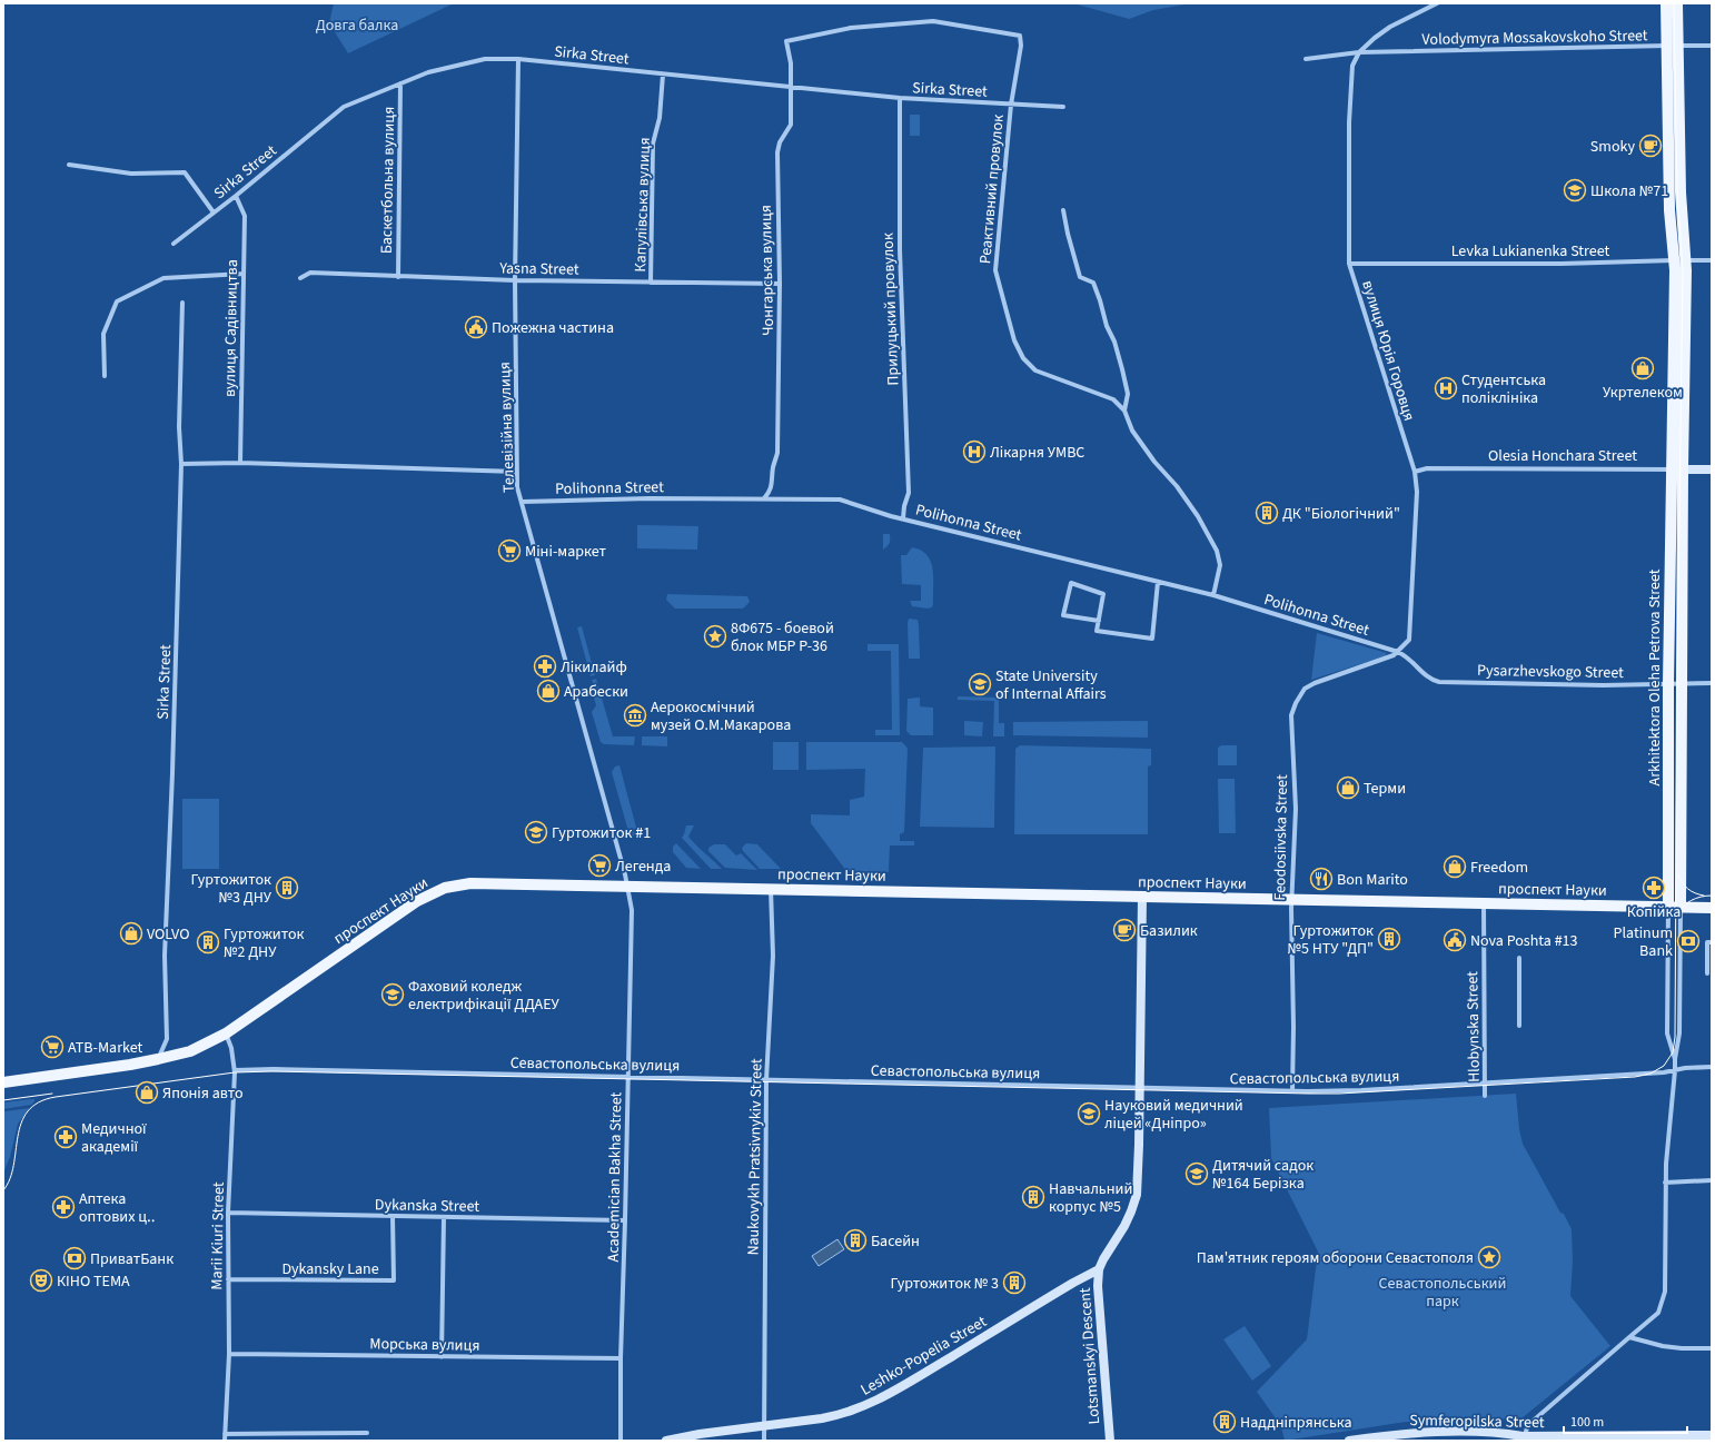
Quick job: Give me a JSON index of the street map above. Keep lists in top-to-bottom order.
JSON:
{
  "streets": {
    "main road": [
      "Olesia Honchara Street",
      "Arkhitektora Oleha Petrova Street",
      "проспект Науки",
      "Leshko-Popelia Street",
      "Lotsmanskyi Descent",
      "Symferopilska Street"
    ],
    "street": [
      "Volodymyra Mossakovskoho Street",
      "Sirka Street",
      "Баскетбольна вулиця",
      "Реактивний провулок",
      "Капулівська вулиця",
      "Levka Lukianenka Street",
      "Yasna Street",
      "Чонгарська вулиця",
      "Прилуцький провулок",
      "вулиця Садівництва",
      "вулиця Юрія Горовця",
      "Телевізійна вулиця",
      "Polihonna Street",
      "Pysarzhevskogo Street",
      "Feodosiivska Street",
      "Hlobynska Street",
      "Севастопольська вулиця",
      "Naukovykh Pratsivnykiv Street",
      "Academician Bakha Street",
      "Dykanska Street",
      "Marii Kiuri Street",
      "Dykansky Lane",
      "Морська вулиця"
    ]
  },
  "crossings": [
    ["Volodymyra Mossakovskoho Street", "вулиця Юрія Горовця"],
    ["Volodymyra Mossakovskoho Street", "Arkhitektora Oleha Petrova Street"],
    ["Sirka Street", "Баскетбольна вулиця"],
    ["Sirka Street", "Реактивний провулок"],
    ["Sirka Street", "Капулівська вулиця"],
    ["Sirka Street", "Чонгарська вулиця"],
    ["Sirka Street", "Прилуцький провулок"],
    ["Sirka Street", "вулиця Садівництва"],
    ["Sirka Street", "Телевізійна вулиця"],
    ["Sirka Street", "проспект Науки"],
    ["Баскетбольна вулиця", "Yasna Street"],
    ["Реактивний провулок", "Чонгарська вулиця"],
    ["Капулівська вулиця", "Yasna Street"],
    ["Levka Lukianenka Street", "вулиця Юрія Горовця"],
    ["Levka Lukianenka Street", "Arkhitektora Oleha Petrova Street"],
    ["Yasna Street", "Чонгарська вулиця"],
    ["Yasna Street", "Телевізійна вулиця"],
    ["Чонгарська вулиця", "Polihonna Street"],
    ["Прилуцький провулок", "Polihonna Street"],
    ["вулиця Юрія Горовця", "Olesia Honchara Street"],
    ["вулиця Юрія Горовця", "Polihonna Street"],
    ["вулиця Юрія Горовця", "Pysarzhevskogo Street"],
    ["вулиця Юрія Горовця", "Feodosiivska Street"],
    ["Телевізійна вулиця", "Polihonna Street"],
    ["Телевізійна вулиця", "проспект Науки"],
    ["Телевізійна вулиця", "Academician Bakha Street"],
    ["Olesia Honchara Street", "Arkhitektora Oleha Petrova Street"],
    ["Polihonna Street", "Pysarzhevskogo Street"],
    ["Polihonna Street", "Feodosiivska Street"],
    ["Pysarzhevskogo Street", "Arkhitektora Oleha Petrova Street"],
    ["Pysarzhevskogo Street", "Feodosiivska Street"],
    ["Arkhitektora Oleha Petrova Street", "проспект Науки"],
    ["Arkhitektora Oleha Petrova Street", "Севастопольська вулиця"],
    ["Arkhitektora Oleha Petrova Street", "Symferopilska Street"],
    ["Feodosiivska Street", "проспект Науки"],
    ["Feodosiivska Street", "Севастопольська вулиця"],
    ["проспект Науки", "Hlobynska Street"],
    ["проспект Науки", "Naukovykh Pratsivnykiv Street"],
    ["проспект Науки", "Academician Bakha Street"],
    ["проспект Науки", "Marii Kiuri Street"],
    ["Hlobynska Street", "Севастопольська вулиця"],
    ["Севастопольська вулиця", "Naukovykh Pratsivnykiv Street"],
    ["Севастопольська вулиця", "Academician Bakha Street"],
    ["Севастопольська вулиця", "Marii Kiuri Street"],
    ["Naukovykh Pratsivnykiv Street", "Leshko-Popelia Street"],
    ["Academician Bakha Street", "Dykanska Street"],
    ["Academician Bakha Street", "Морська вулиця"],
    ["Dykanska Street", "Marii Kiuri Street"],
    ["Dykanska Street", "Dykansky Lane"],
    ["Marii Kiuri Street", "Dykansky Lane"],
    ["Marii Kiuri Street", "Морська вулиця"],
    ["Leshko-Popelia Street", "Lotsmanskyi Descent"]
  ],
  "parks": ["Довга балка", "Севастопольський парк"],
  "places": {
    "cafe": ["Smoky", "Базилик"],
    "school or university": [
      "Школа №71",
      "State University of Internal Affairs",
      "Гуртожиток #1",
      "Фаховий коледж електрифікації ДДАЕУ",
      "Науковий медичний ліцей «Дніпро»",
      "Дитячий садок №164 Берізка"
    ],
    "public building": ["Пожежна частина", "Nova Poshta #13"],
    "shop": [
      "Укртелеком",
      "Арабески",
      "Терми",
      "Freedom",
      "VOLVO",
      "Японія авто"
    ],
    "hospital": ["Студентська поліклініка", "Лікарня УМВС"],
    "building": [
      "ДК \"Біологічний\"",
      "Гуртожиток №3 ДНУ",
      "Гуртожиток №5 НТУ \"ДП\"",
      "Гуртожиток №2 ДНУ",
      "Навчальний корпус №5",
      "Басейн",
      "Гуртожиток № 3",
      "Наддніпрянська"
    ],
    "supermarket": ["Міні-маркет", "Легенда", "ATB-Market"],
    "place": ["8Ф675 - боевой блок МБР Р-36", "Пам'ятник героям оборони Севастополя"],
    "pharmacy": [
      "Лікилайф",
      "Копійка",
      "Медичної академії",
      "Аптека оптових ц‥"
    ],
    "museum": ["Аерокосмічний музей О.М.Макарова"],
    "restaurant": ["Bon Marito"],
    "bank": ["Platinum Bank", "ПриватБанк"],
    "theatre": ["КІНО ТЕМА"]
  },
  "scale_bar": "100 m"
}
